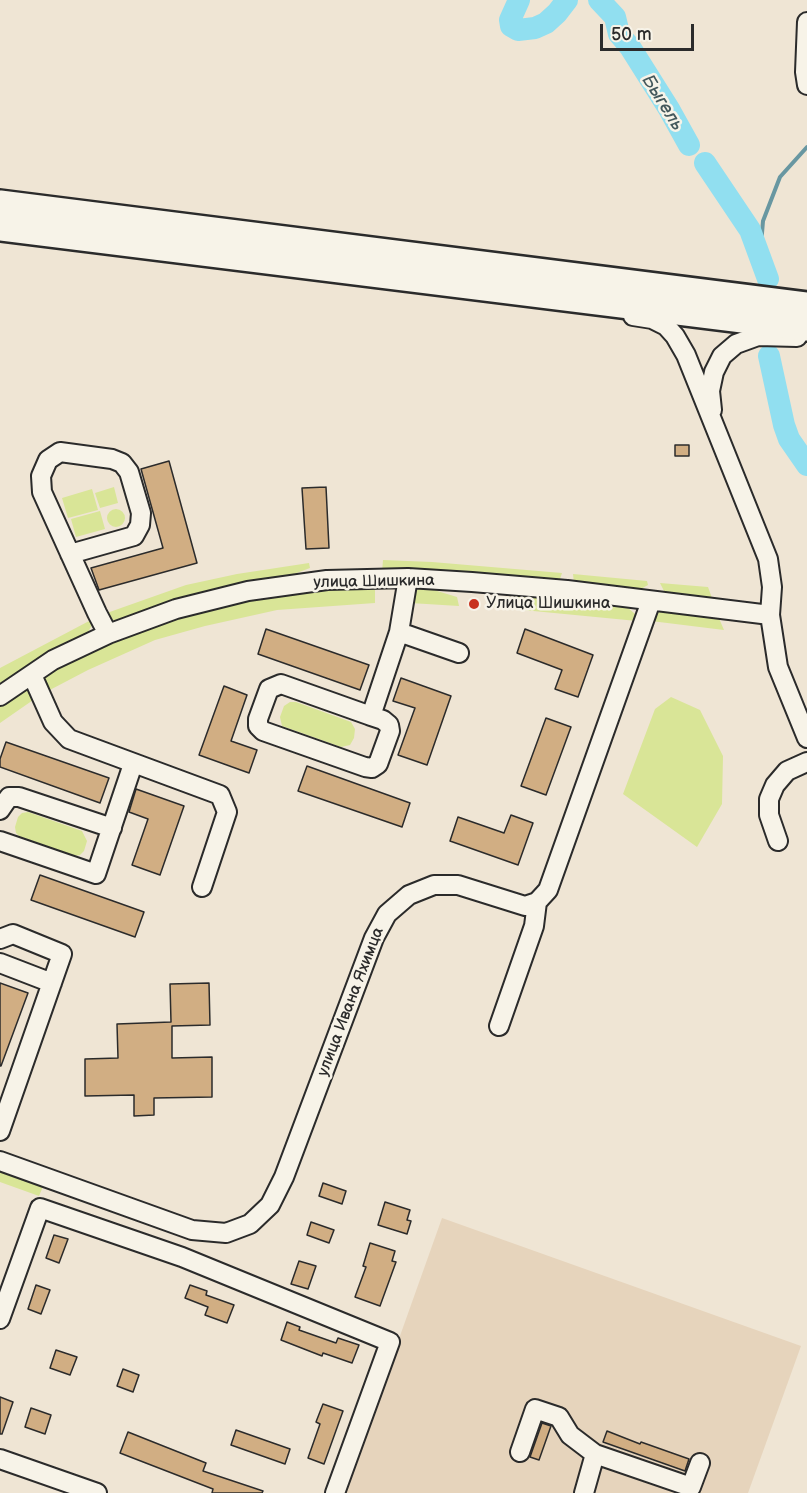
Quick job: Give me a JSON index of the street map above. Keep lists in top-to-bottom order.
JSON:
{
  "streets": {
    "street": ["улица Шишкина", "улица Ивана Яхимца"]
  },
  "water": ["Быгель"],
  "places": ["Улица Шишкина"],
  "scale_bar": "50 m"
}
